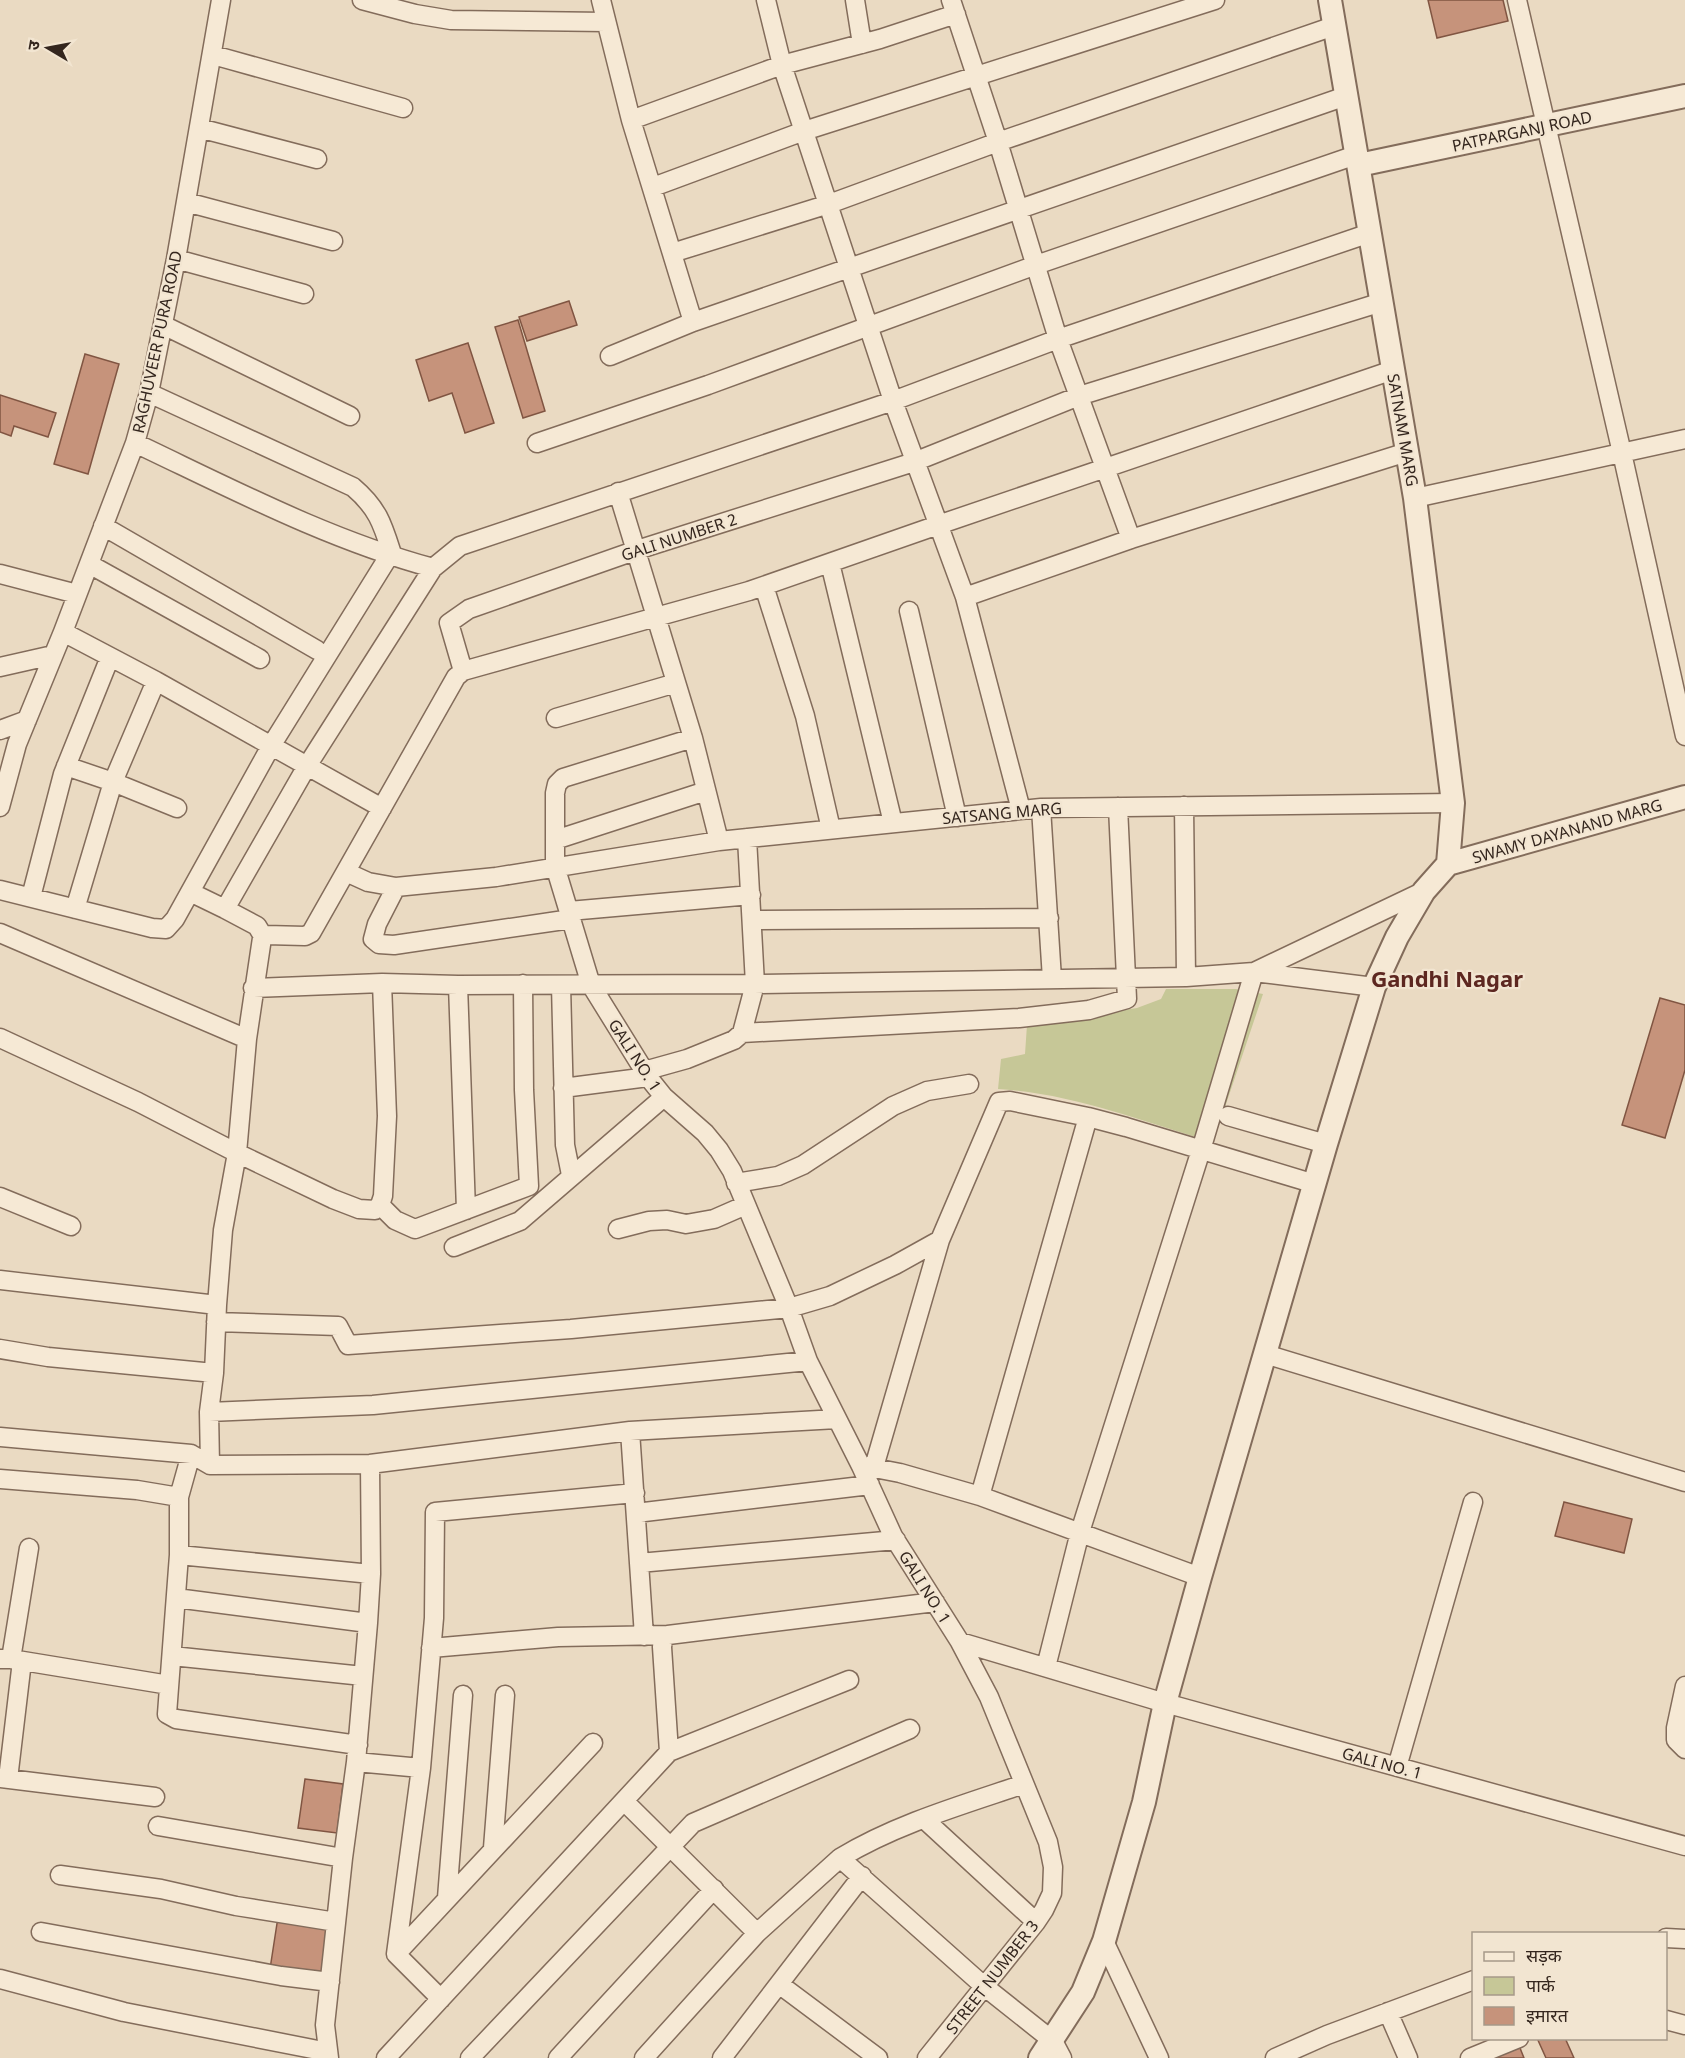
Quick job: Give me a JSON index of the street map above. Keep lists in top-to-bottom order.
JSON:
{
  "streets": {
    "street": [
      "PATPARGANJ ROAD",
      "RAGHUVEER PURA ROAD",
      "SATNAM MARG",
      "GALI NUMBER 2",
      "SATSANG MARG",
      "SWAMY DAYANAND MARG",
      "GALI NO. 1",
      "STREET NUMBER 3"
    ]
  },
  "crossings": [
    ["PATPARGANJ ROAD", "SATNAM MARG"],
    ["SATNAM MARG", "GALI NUMBER 2"],
    ["SATNAM MARG", "SATSANG MARG"],
    ["SATNAM MARG", "SWAMY DAYANAND MARG"],
    ["SATSANG MARG", "GALI NO. 1"]
  ],
  "districts": ["Gandhi Nagar"],
  "legend": ["सड़क", "पार्क", "इमारत"],
  "north": "left"
}
